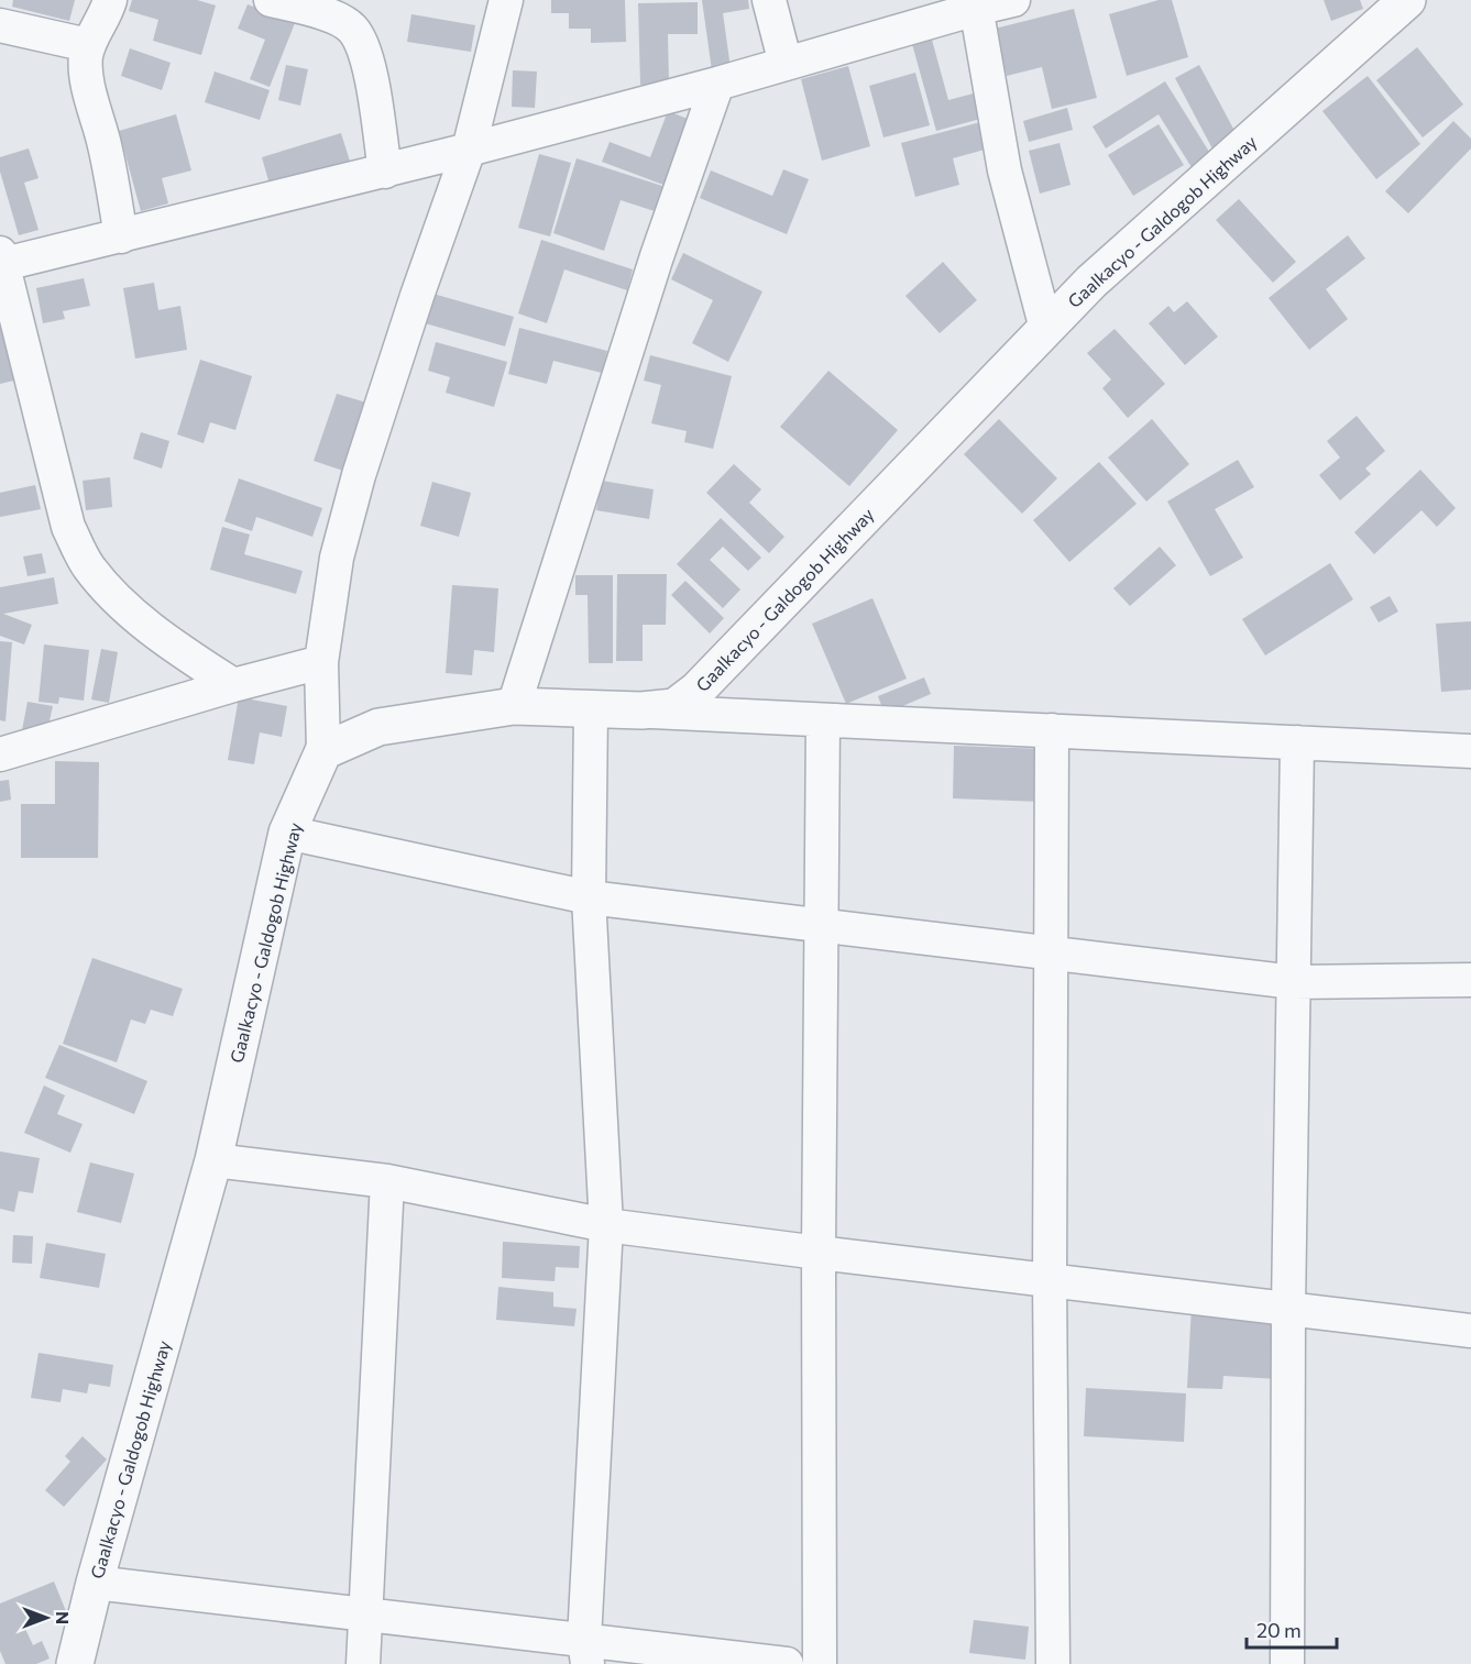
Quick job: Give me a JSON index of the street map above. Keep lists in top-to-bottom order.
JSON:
{
  "streets": {
    "street": ["Gaalkacyo - Galdogob Highway"]
  },
  "scale_bar": "20 m",
  "north": "right"
}
